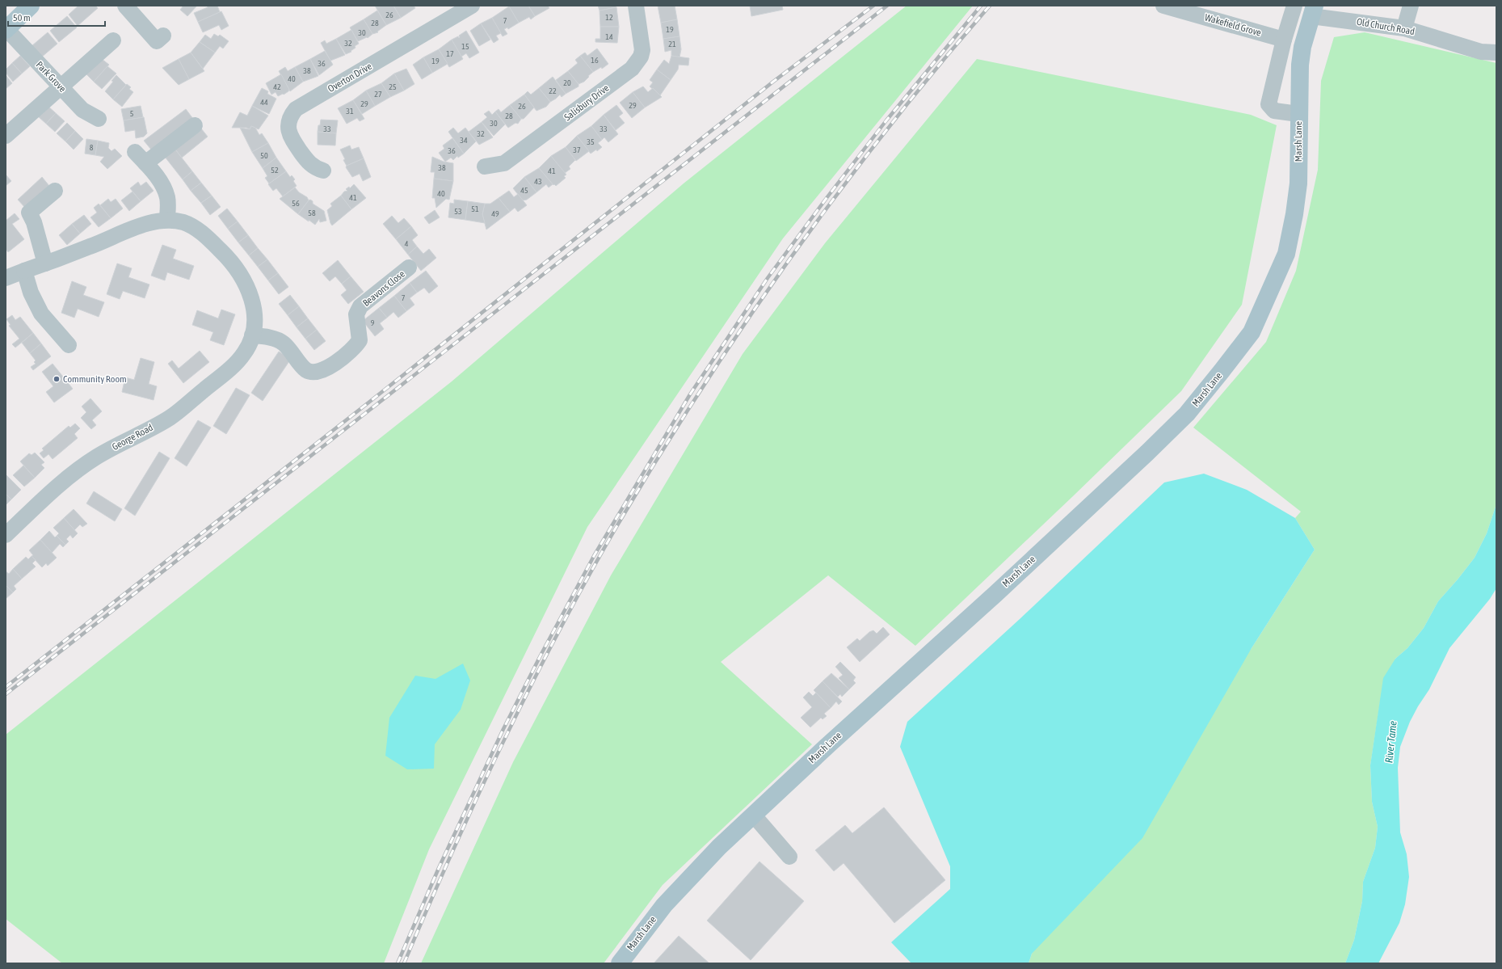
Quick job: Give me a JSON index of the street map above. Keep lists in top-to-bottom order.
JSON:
{
  "streets": {
    "main road": ["Marsh Lane"],
    "street": [
      "Wakefield Grove",
      "Old Church Road",
      "Park Grove",
      "Overton Drive",
      "Salisbury Drive",
      "Beavons Close",
      "George Road"
    ]
  },
  "crossings": [
    ["Wakefield Grove", "Marsh Lane"],
    ["Old Church Road", "Marsh Lane"],
    ["Beavons Close", "George Road"]
  ],
  "water": ["River Tame"],
  "places": ["Community Room"],
  "house_numbers": [
    "26",
    "12",
    "7",
    "28",
    "19",
    "30",
    "14",
    "32",
    "21",
    "15",
    "17",
    "16",
    "19",
    "36",
    "38",
    "40",
    "20",
    "42",
    "25",
    "22",
    "27",
    "44",
    "29",
    "29",
    "26",
    "31",
    "5",
    "28",
    "30",
    "33",
    "33",
    "32",
    "34",
    "35",
    "8",
    "37",
    "36",
    "50",
    "38",
    "52",
    "41",
    "43",
    "45",
    "40",
    "41",
    "56",
    "51",
    "53",
    "58",
    "49",
    "4",
    "7",
    "9"
  ],
  "scale_bar": "50 m"
}
